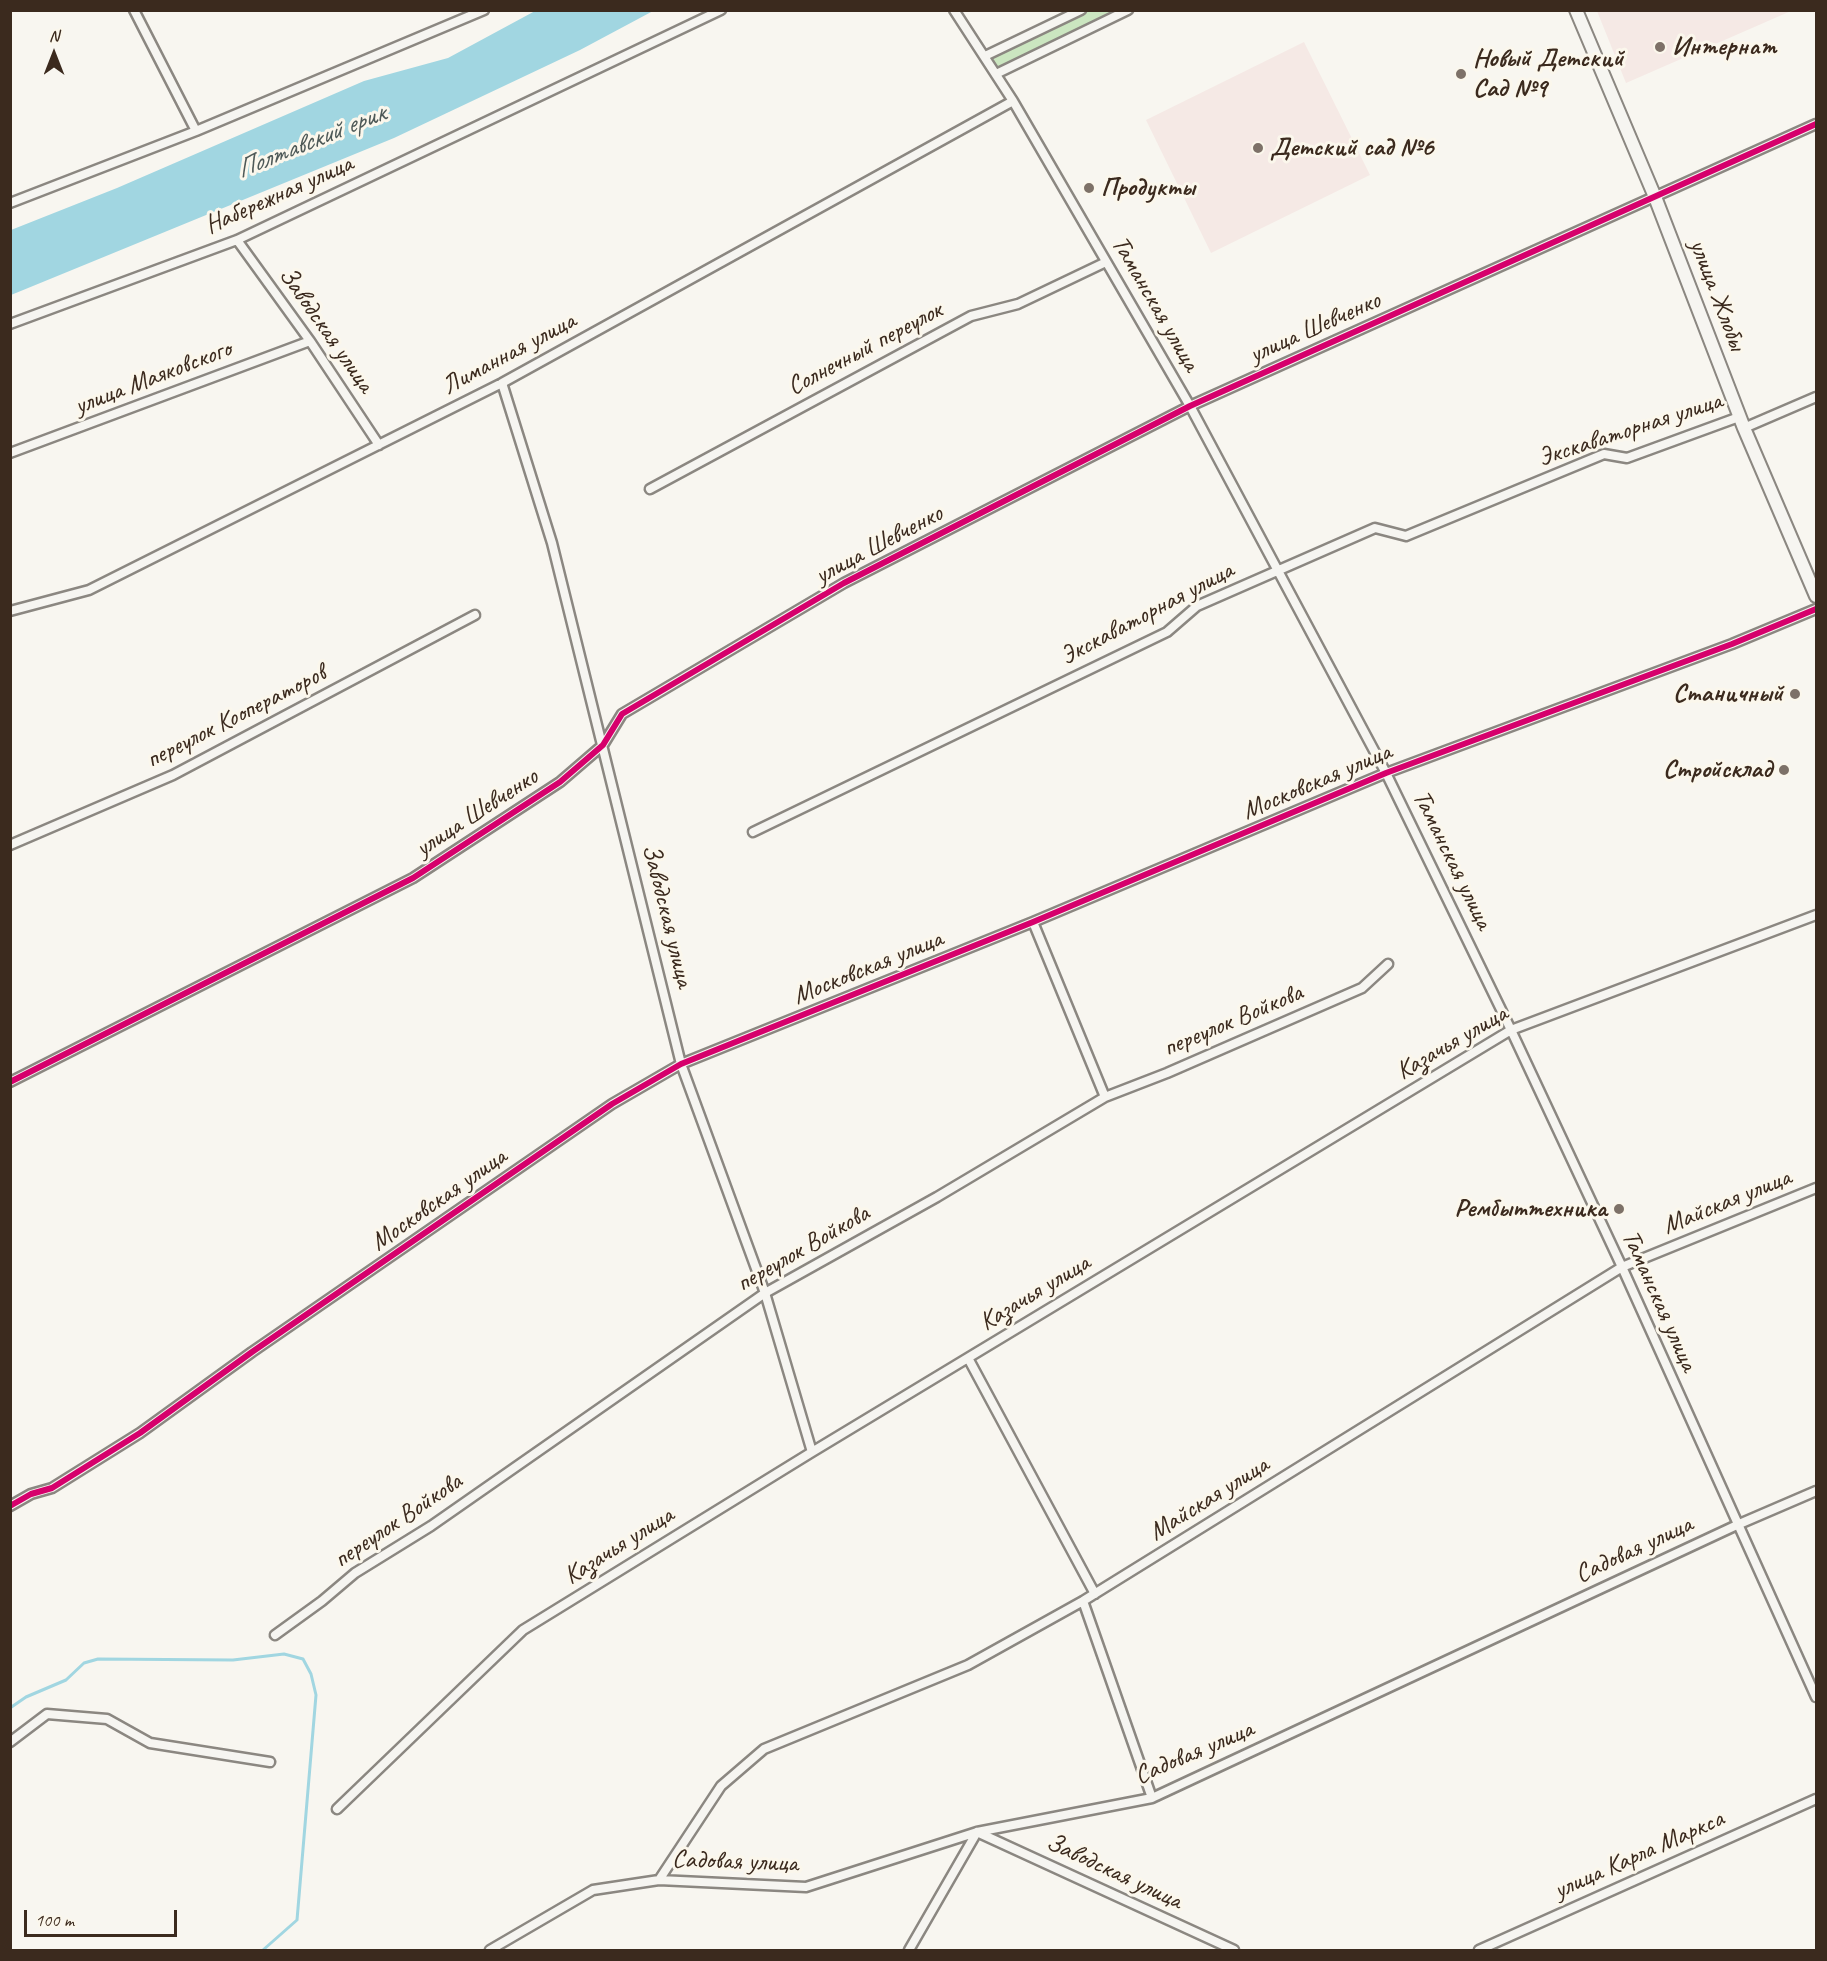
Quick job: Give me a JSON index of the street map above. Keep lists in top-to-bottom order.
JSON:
{
  "streets": {
    "street": [
      "Набережная улица",
      "улица Жлобы",
      "Таманская улица",
      "улица Шевченко",
      "Заводская улица",
      "Солнечный переулок",
      "Лиманная улица",
      "улица Маяковского",
      "Экскаваторная улица",
      "переулок Кооператоров",
      "Московская улица",
      "переулок Войкова",
      "Казачья улица",
      "Майская улица",
      "Садовая улица",
      "улица Карла Маркса"
    ]
  },
  "crossings": [
    ["Набережная улица", "Заводская улица"],
    ["улица Жлобы", "улица Шевченко"],
    ["улица Жлобы", "Экскаваторная улица"],
    ["Таманская улица", "улица Шевченко"],
    ["Таманская улица", "Солнечный переулок"],
    ["Таманская улица", "Лиманная улица"],
    ["Таманская улица", "Экскаваторная улица"],
    ["Таманская улица", "Московская улица"],
    ["Таманская улица", "Казачья улица"],
    ["Таманская улица", "Майская улица"],
    ["Таманская улица", "Садовая улица"],
    ["улица Шевченко", "Заводская улица"],
    ["Заводская улица", "Лиманная улица"],
    ["Заводская улица", "улица Маяковского"],
    ["Заводская улица", "Московская улица"],
    ["Заводская улица", "переулок Войкова"],
    ["Заводская улица", "Казачья улица"],
    ["Заводская улица", "Садовая улица"],
    ["Майская улица", "Садовая улица"]
  ],
  "water": ["Полтавский ерик"],
  "places": [
    "Интернат",
    "Новый Детский Сад №9",
    "Детский сад №6",
    "Продукты",
    "Станичный",
    "Стройсклад",
    "Рембыттехника"
  ],
  "scale_bar": "100 m",
  "north": "top"
}
